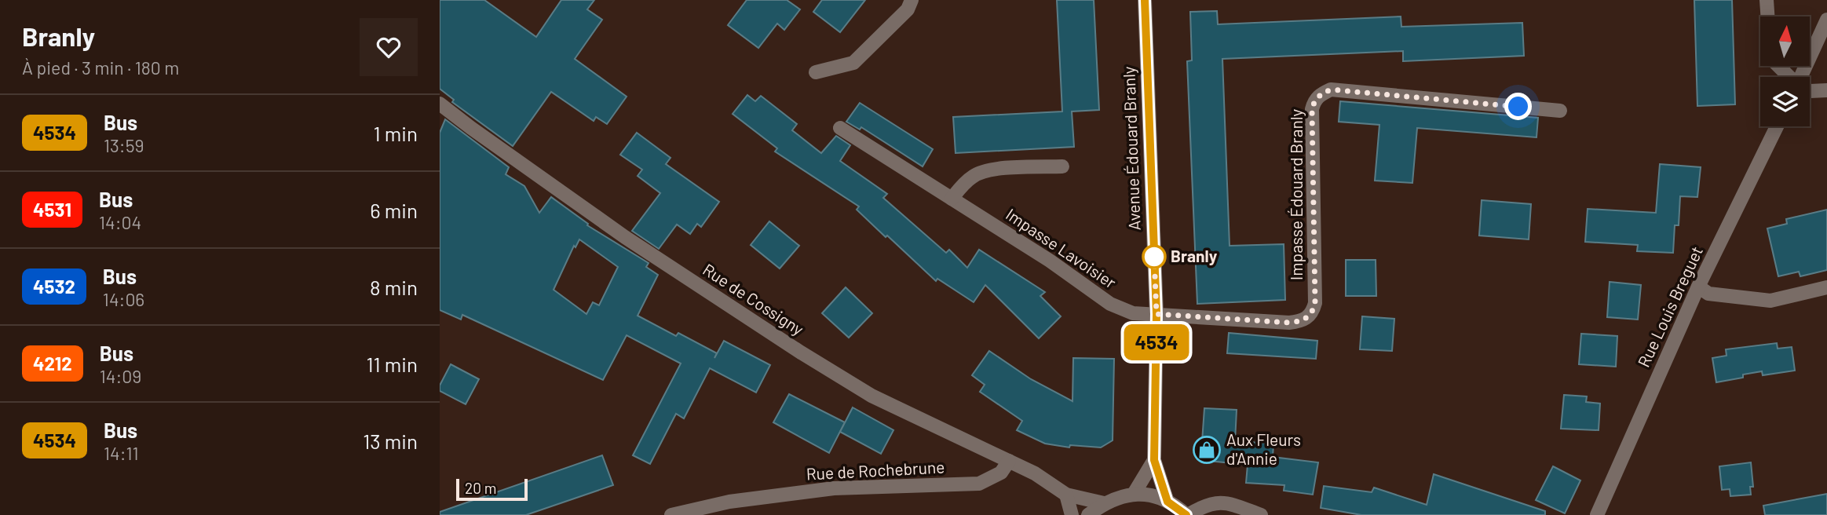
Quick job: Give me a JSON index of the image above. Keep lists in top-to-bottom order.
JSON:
{
  "streets": {
    "street": [
      "Avenue Édouard Branly",
      "Impasse Édouard Branly",
      "Impasse Lavoisier",
      "Rue de Cossigny",
      "Rue Louis Breguet",
      "Rue de Rochebrune"
    ]
  },
  "crossings": [
    ["Avenue Édouard Branly", "Impasse Édouard Branly"],
    ["Avenue Édouard Branly", "Impasse Lavoisier"],
    ["Impasse Édouard Branly", "Impasse Lavoisier"],
    ["Rue de Cossigny", "Rue de Rochebrune"]
  ],
  "places": {
    "other": ["Branly"],
    "shop": ["Aux Fleurs d'Annie"]
  },
  "lines": ["bus line 4534"],
  "scale_bar": "20 m",
  "north": "top",
  "page": {
    "heading": ["Branly", "À pied · 3 min · 180 m"],
    "on_map": "4534",
    "list": [
      {
        "mark": "4534",
        "name": "Bus",
        "note": "13:59",
        "value": "1 min"
      },
      {
        "mark": "4531",
        "name": "Bus",
        "note": "14:04",
        "value": "6 min"
      },
      {
        "mark": "4532",
        "name": "Bus",
        "note": "14:06",
        "value": "8 min"
      },
      {
        "mark": "4212",
        "name": "Bus",
        "note": "14:09",
        "value": "11 min"
      },
      {
        "mark": "4534",
        "name": "Bus",
        "note": "14:11",
        "value": "13 min"
      }
    ],
    "scale": "20 m"
  }
}
